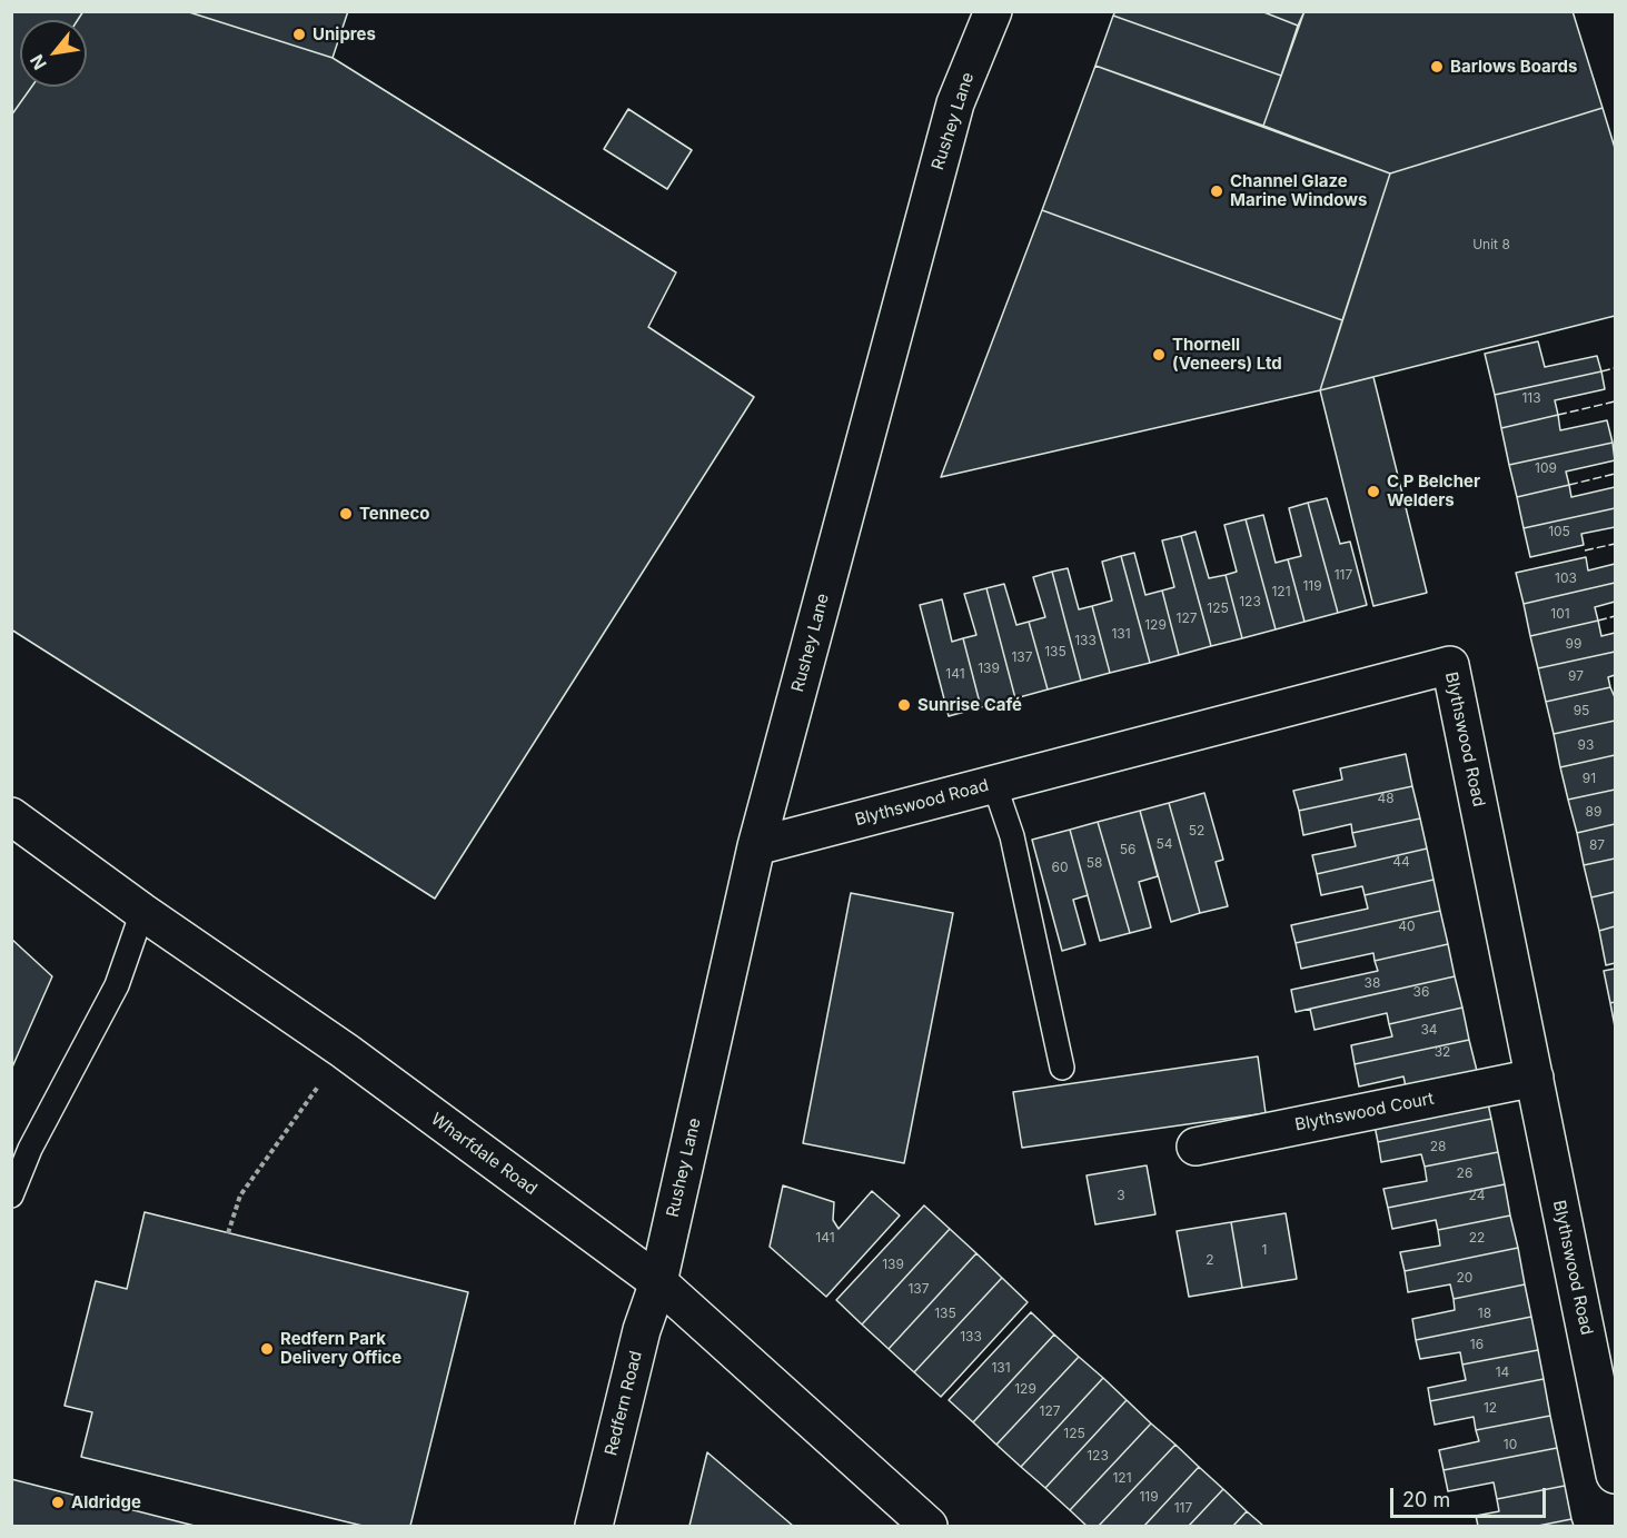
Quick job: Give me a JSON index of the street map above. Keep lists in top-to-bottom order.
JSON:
{
  "streets": {
    "street": [
      "Rushey Lane",
      "Blythswood Road",
      "Blythswood Court",
      "Wharfdale Road",
      "Redfern Road"
    ]
  },
  "crossings": [
    ["Rushey Lane", "Blythswood Road"],
    ["Rushey Lane", "Wharfdale Road"],
    ["Rushey Lane", "Redfern Road"],
    ["Blythswood Road", "Blythswood Court"],
    ["Wharfdale Road", "Redfern Road"]
  ],
  "places": [
    "Unipres",
    "Barlows Boards",
    "Channel Glaze Marine Windows",
    "Thornell (Veneers) Ltd",
    "C P Belcher Welders",
    "Tenneco",
    "Sunrise Café",
    "Redfern Park Delivery Office",
    "Aldridge"
  ],
  "house_numbers": [
    "Unit 8",
    "113",
    "109",
    "105",
    "117",
    "103",
    "119",
    "121",
    "123",
    "125",
    "101",
    "127",
    "129",
    "131",
    "133",
    "99",
    "135",
    "137",
    "139",
    "141",
    "97",
    "95",
    "93",
    "91",
    "48",
    "89",
    "52",
    "54",
    "87",
    "56",
    "44",
    "58",
    "60",
    "40",
    "38",
    "36",
    "34",
    "32",
    "28",
    "26",
    "3",
    "24",
    "141",
    "22",
    "1",
    "2",
    "139",
    "20",
    "137",
    "135",
    "18",
    "133",
    "16",
    "131",
    "14",
    "129",
    "12",
    "127",
    "125",
    "10",
    "123",
    "121",
    "119",
    "117"
  ],
  "scale_bar": "20 m",
  "north": "bottom left"
}
